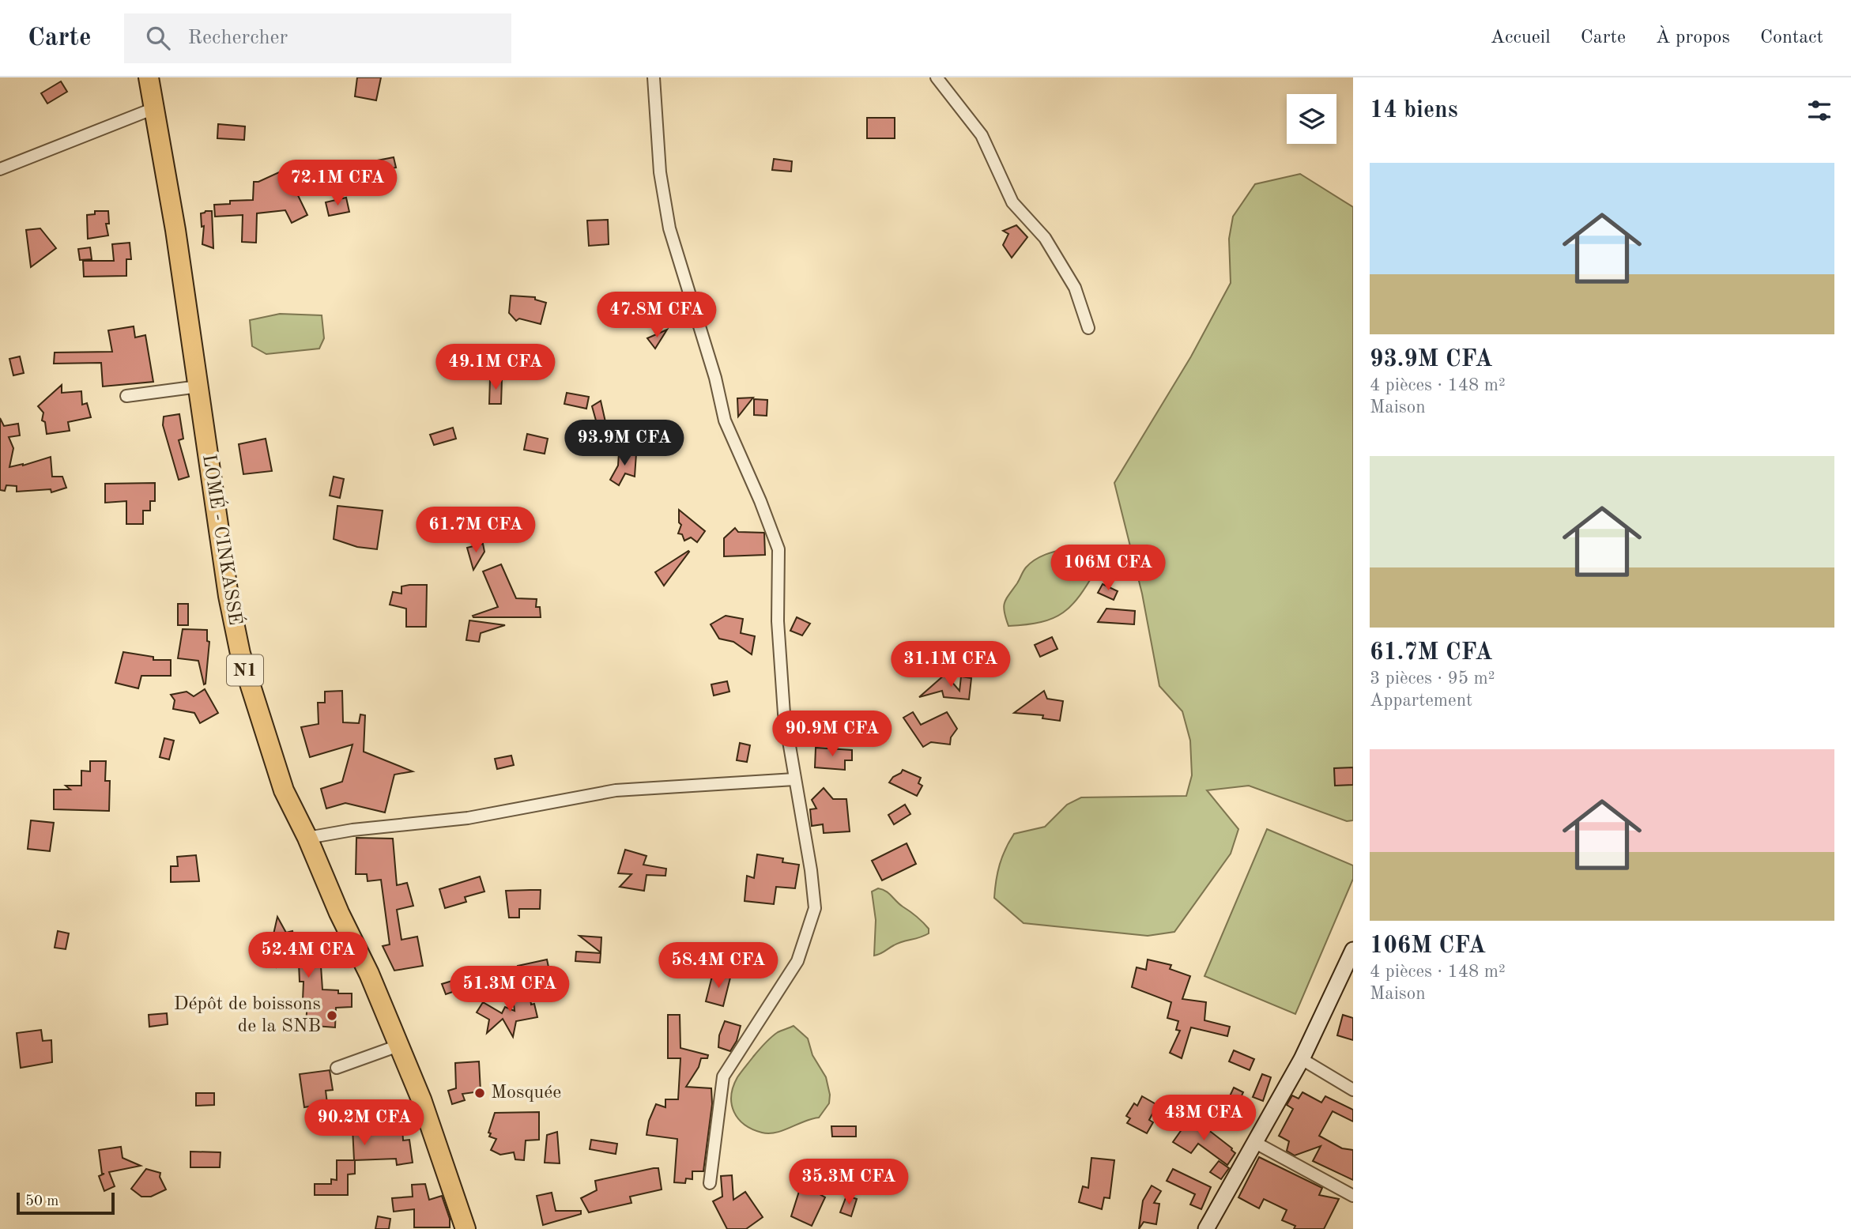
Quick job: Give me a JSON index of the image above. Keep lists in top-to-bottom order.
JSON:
{
  "streets": {
    "highway": ["LOMÉ - CINKASSÉ", "N1"]
  },
  "places": ["Dépôt de boissons de la SNB", "Mosquée"],
  "scale_bar": "50 m",
  "page": {
    "header": "Carte",
    "search": "Rechercher",
    "nav": [
      "Accueil",
      "Carte",
      "À propos",
      "Contact"
    ],
    "heading": "14 biens",
    "list": [
      {
        "name": "93.9M CFA",
        "note": "4 pièces · 148 m² · Maison"
      },
      {
        "name": "61.7M CFA",
        "note": "3 pièces · 95 m² · Appartement"
      },
      {
        "name": "106M CFA",
        "note": "4 pièces · 148 m² · Maison"
      }
    ],
    "price": [
      "72.1M CFA",
      "47.8M CFA",
      "49.1M CFA",
      "93.9M CFA",
      "61.7M CFA",
      "106M CFA",
      "31.1M CFA",
      "90.9M CFA",
      "52.4M CFA",
      "58.4M CFA",
      "51.3M CFA",
      "43M CFA",
      "90.2M CFA",
      "35.3M CFA"
    ],
    "scale": "50 m"
  }
}
